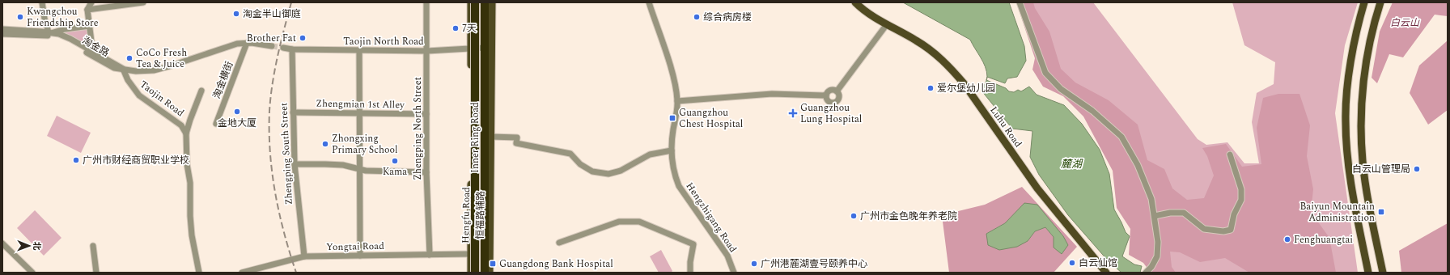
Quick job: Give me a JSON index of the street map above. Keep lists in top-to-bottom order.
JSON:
{
  "streets": {
    "highway": ["Inner Ring Road"],
    "main road": ["Luhu Road", "Hengfu Road", "恒福路辅路"],
    "street": [
      "Taojin North Road",
      "淘金路",
      "淘金横街",
      "Taojin Road",
      "Zhengmian 1st Alley",
      "Zhengping North Street",
      "Zhengping South Street",
      "Hengzhigang Road",
      "Yongtai Road"
    ]
  },
  "crossings": [
    ["Taojin North Road", "Zhengping North Street"],
    ["Taojin North Road", "Zhengping South Street"],
    ["Taojin North Road", "Hengfu Road"],
    ["Taojin North Road", "恒福路辅路"],
    ["Zhengmian 1st Alley", "Zhengping North Street"],
    ["Zhengmian 1st Alley", "Zhengping South Street"],
    ["Zhengping North Street", "Yongtai Road"],
    ["Inner Ring Road", "Hengfu Road"],
    ["Zhengping South Street", "Yongtai Road"],
    ["Hengfu Road", "恒福路辅路"],
    ["恒福路辅路", "Yongtai Road"]
  ],
  "water": ["麓湖"],
  "parks": ["白云山"],
  "places": {
    "other": [
      "淘金半山御庭",
      "Kwangchou Friendship Store",
      "综合病房楼",
      "7天",
      "Brother Fat",
      "CoCo Fresh Tea & Juice",
      "爱尔堡幼儿园",
      "金地大厦",
      "Zhongxing Primary School",
      "广州市财经商贸职业学校",
      "Kama",
      "白云山管理局",
      "广州市金色晚年养老院",
      "Fenghuangtai",
      "白云仙馆",
      "广州港麓湖壹号颐养中心"
    ],
    "health": ["Guangzhou Lung Hospital"],
    "transit": ["Guangzhou Chest Hospital", "Baiyun Mountain Administration", "Guangdong Bank Hospital"]
  },
  "north": "right"
}
